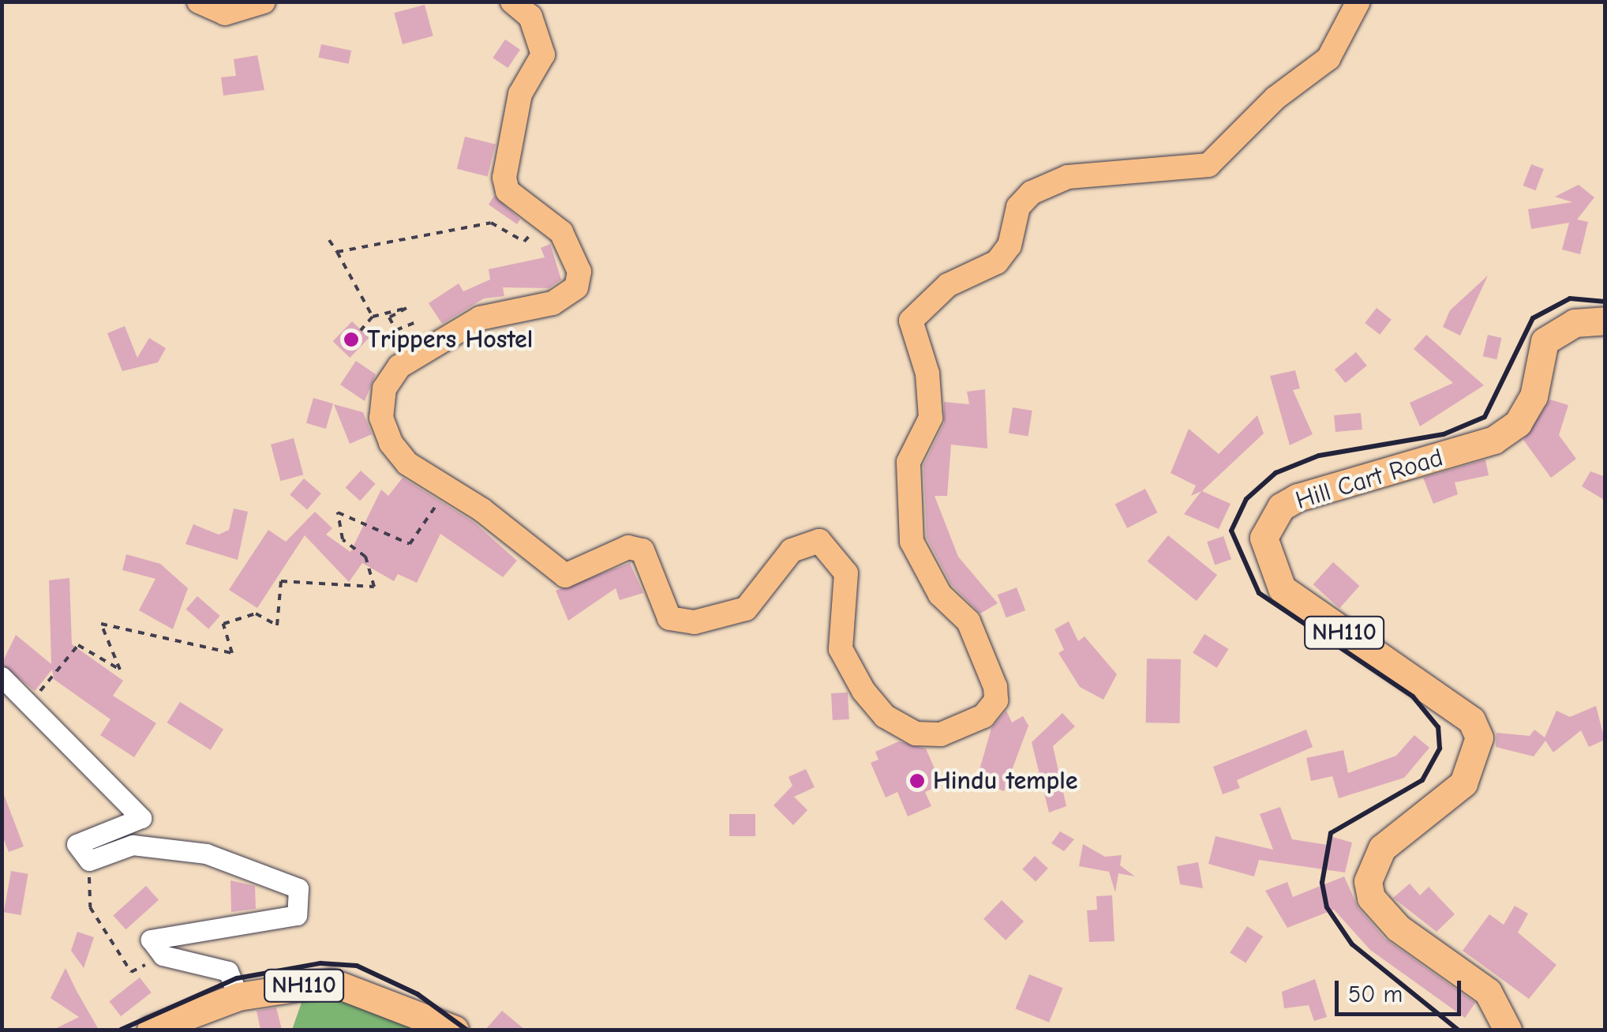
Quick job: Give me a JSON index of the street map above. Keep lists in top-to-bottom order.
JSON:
{
  "streets": {
    "highway": ["Hill Cart Road", "NH110"]
  },
  "places": ["Trippers Hostel", "Hindu temple"],
  "scale_bar": "50 m"
}
